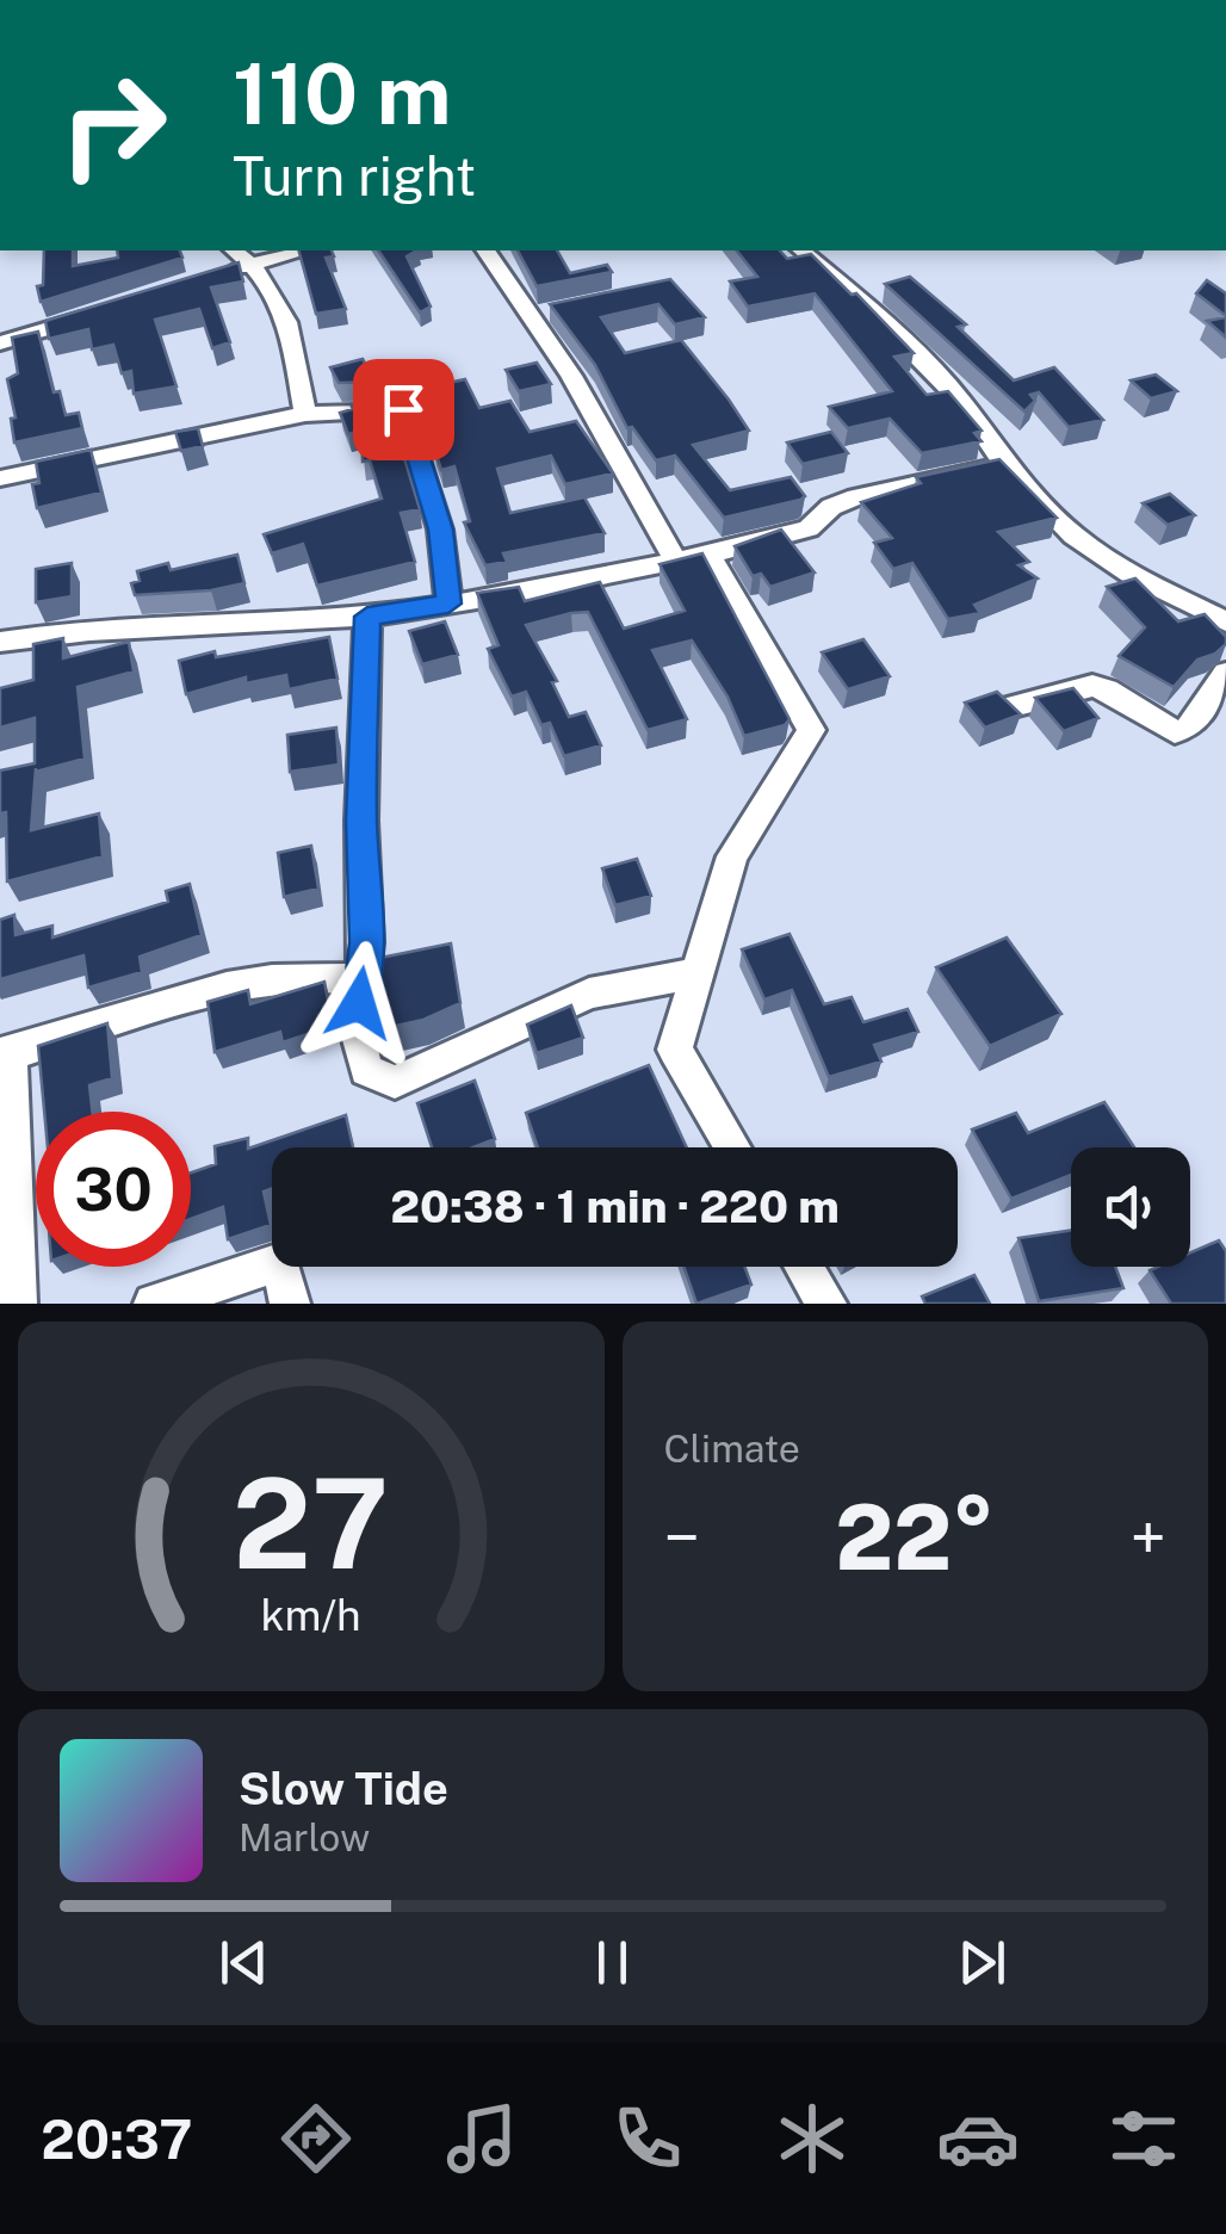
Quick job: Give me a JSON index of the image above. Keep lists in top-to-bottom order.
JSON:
{
  "page": {
    "turn": ["110 m", "Turn right"],
    "limit": "30",
    "trip": "20:38 · 1 min · 220 m",
    "tile": "Climate",
    "heat": ["−", "22°", "+"],
    "song": ["Slow Tide", "Marlow"],
    "tabs": "20:37",
    "gauge": ["27", "km/h"]
  }
}
